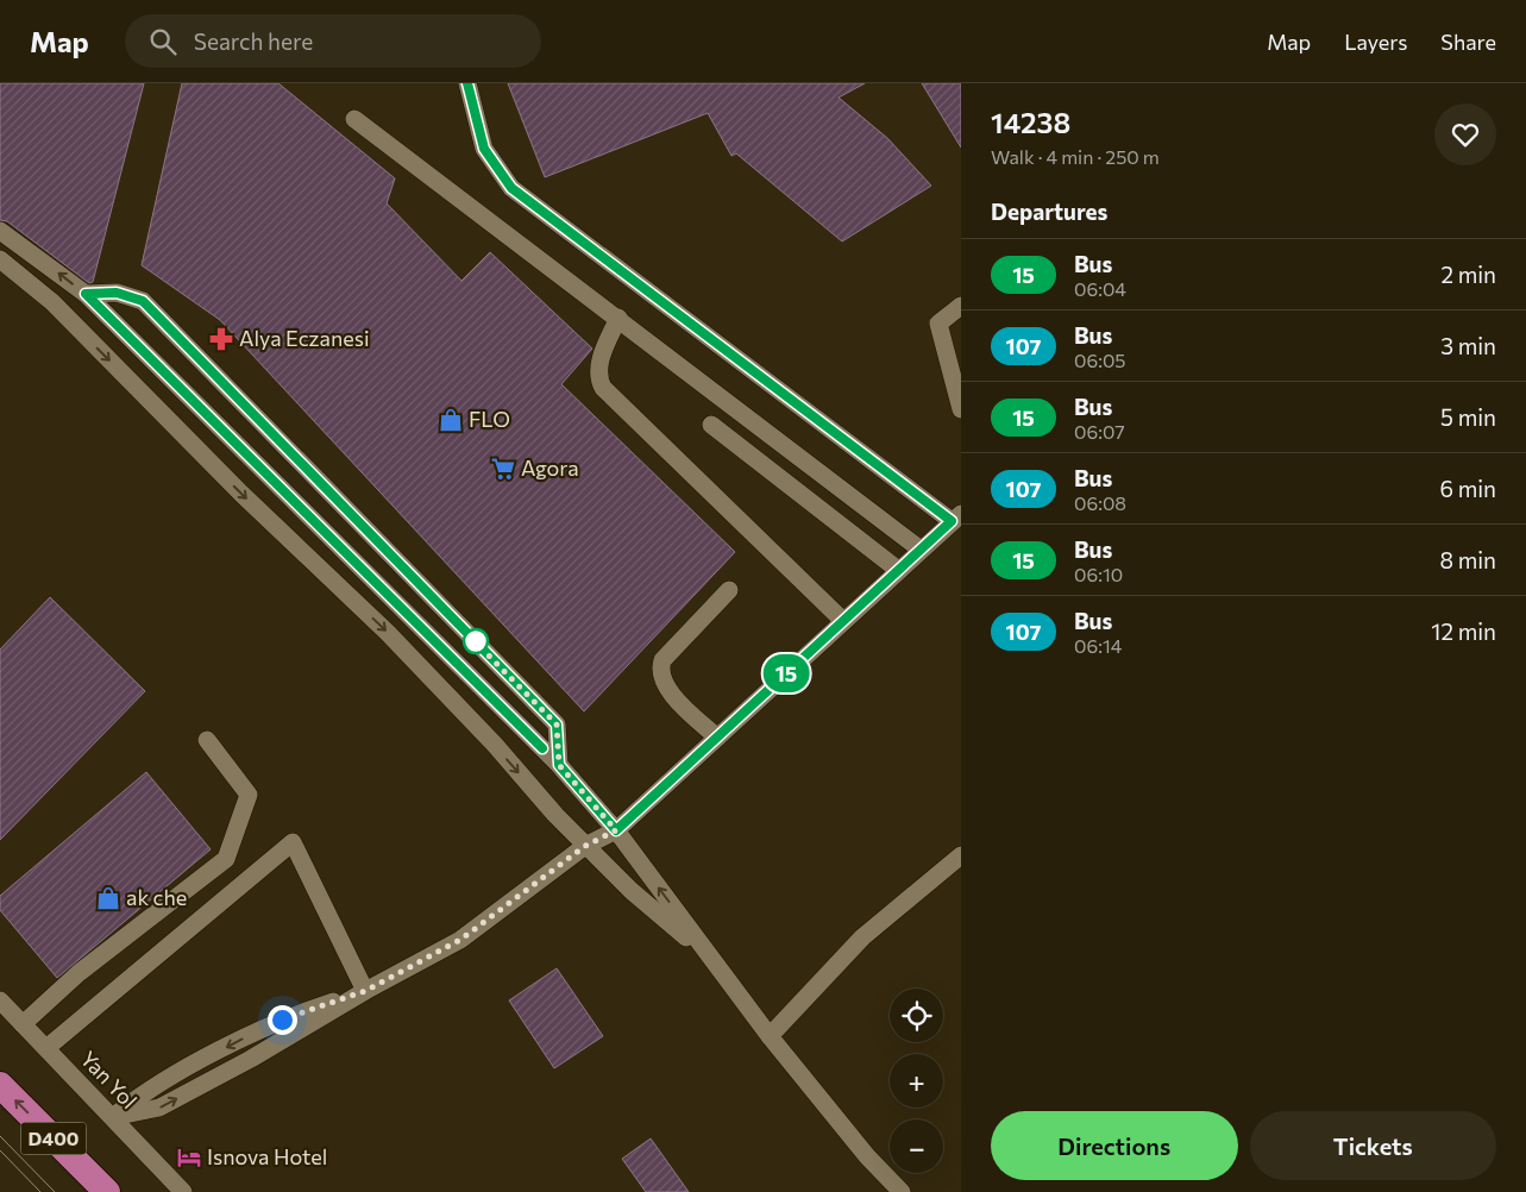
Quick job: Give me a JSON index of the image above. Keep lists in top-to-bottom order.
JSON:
{
  "streets": {
    "highway": ["D400"],
    "street": ["Yan Yol"]
  },
  "places": {
    "pharmacy": ["Alya Eczanesi"],
    "shop": ["FLO", "ak che"],
    "supermarket": ["Agora"],
    "hotel": ["Isnova Hotel"]
  },
  "lines": ["bus line 15"],
  "page": {
    "header": "Map",
    "search": "Search here",
    "nav": ["Map", "Layers", "Share"],
    "on_map": "15",
    "heading": [
      ["14238", "Walk · 4 min · 250 m"],
      "Departures"
    ],
    "list": [
      {
        "mark": "15",
        "name": "Bus",
        "note": "06:04",
        "value": "2 min"
      },
      {
        "mark": "107",
        "name": "Bus",
        "note": "06:05",
        "value": "3 min"
      },
      {
        "mark": "15",
        "name": "Bus",
        "note": "06:07",
        "value": "5 min"
      },
      {
        "mark": "107",
        "name": "Bus",
        "note": "06:08",
        "value": "6 min"
      },
      {
        "mark": "15",
        "name": "Bus",
        "note": "06:10",
        "value": "8 min"
      },
      {
        "mark": "107",
        "name": "Bus",
        "note": "06:14",
        "value": "12 min"
      }
    ],
    "map_buttons": ["+", "−"],
    "buttons": ["Directions", "Tickets"]
  }
}
